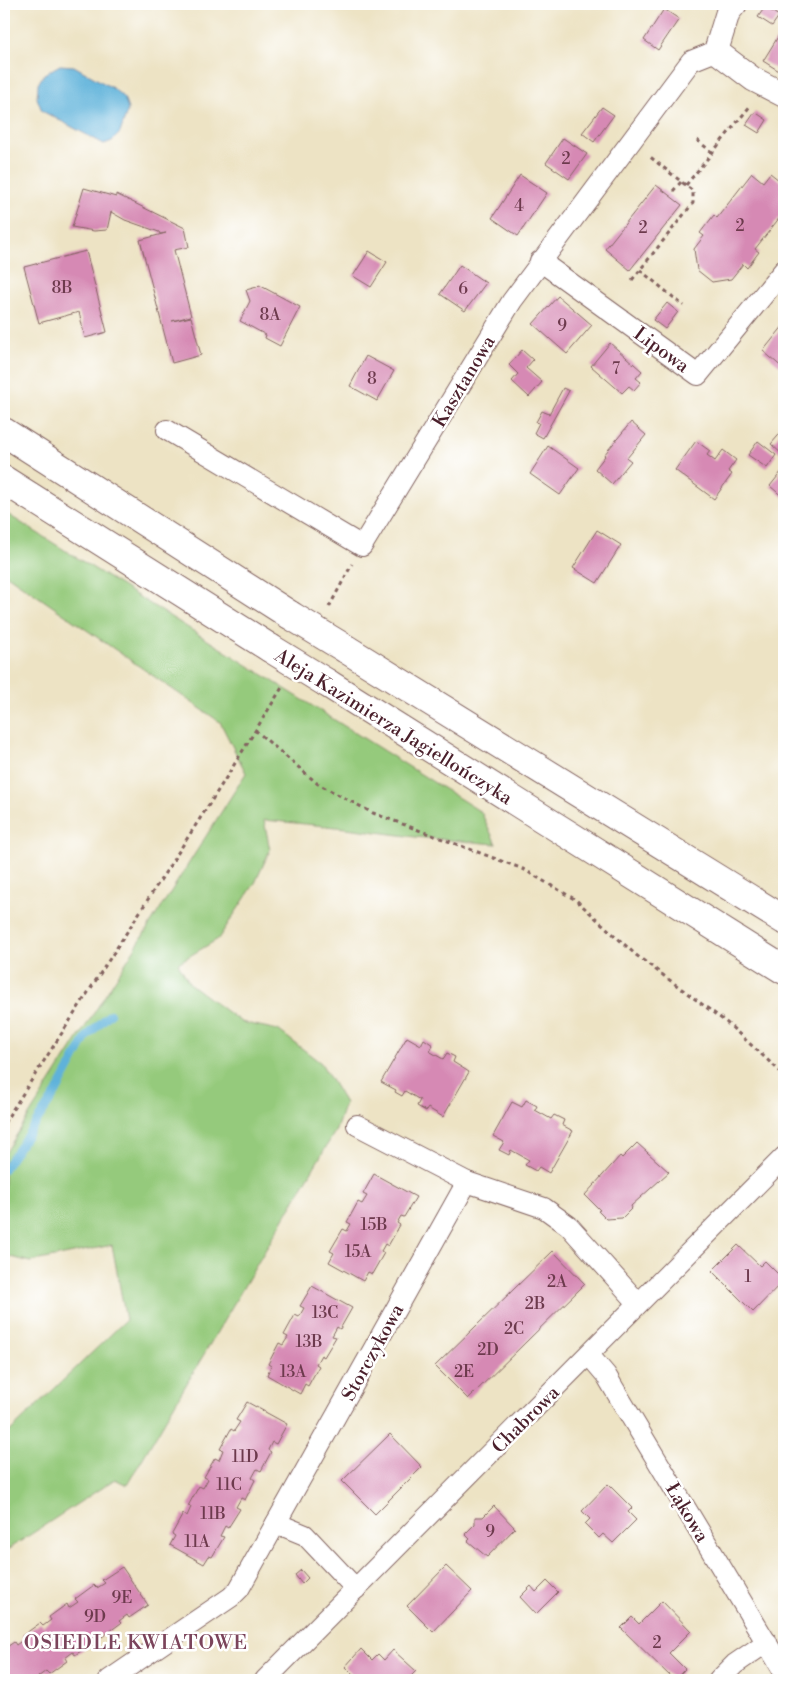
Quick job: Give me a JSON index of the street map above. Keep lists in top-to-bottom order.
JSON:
{
  "streets": {
    "highway": ["Aleja Kazimierza Jagiellończyka"],
    "street": [
      "Lipowa",
      "Kasztanowa",
      "Storczykowa",
      "Chabrowa",
      "Łąkowa"
    ]
  },
  "crossings": [
    ["Lipowa", "Kasztanowa"],
    ["Chabrowa", "Łąkowa"]
  ],
  "districts": ["OSIEDLE KWIATOWE"],
  "house_numbers": [
    "2",
    "4",
    "2",
    "2",
    "8B",
    "6",
    "8A",
    "9",
    "7",
    "8",
    "15B",
    "15A",
    "1",
    "2A",
    "2B",
    "13C",
    "2C",
    "13B",
    "2D",
    "13A",
    "2E",
    "11D",
    "11C",
    "11B",
    "9",
    "11A",
    "9E",
    "9D",
    "2"
  ]
}
